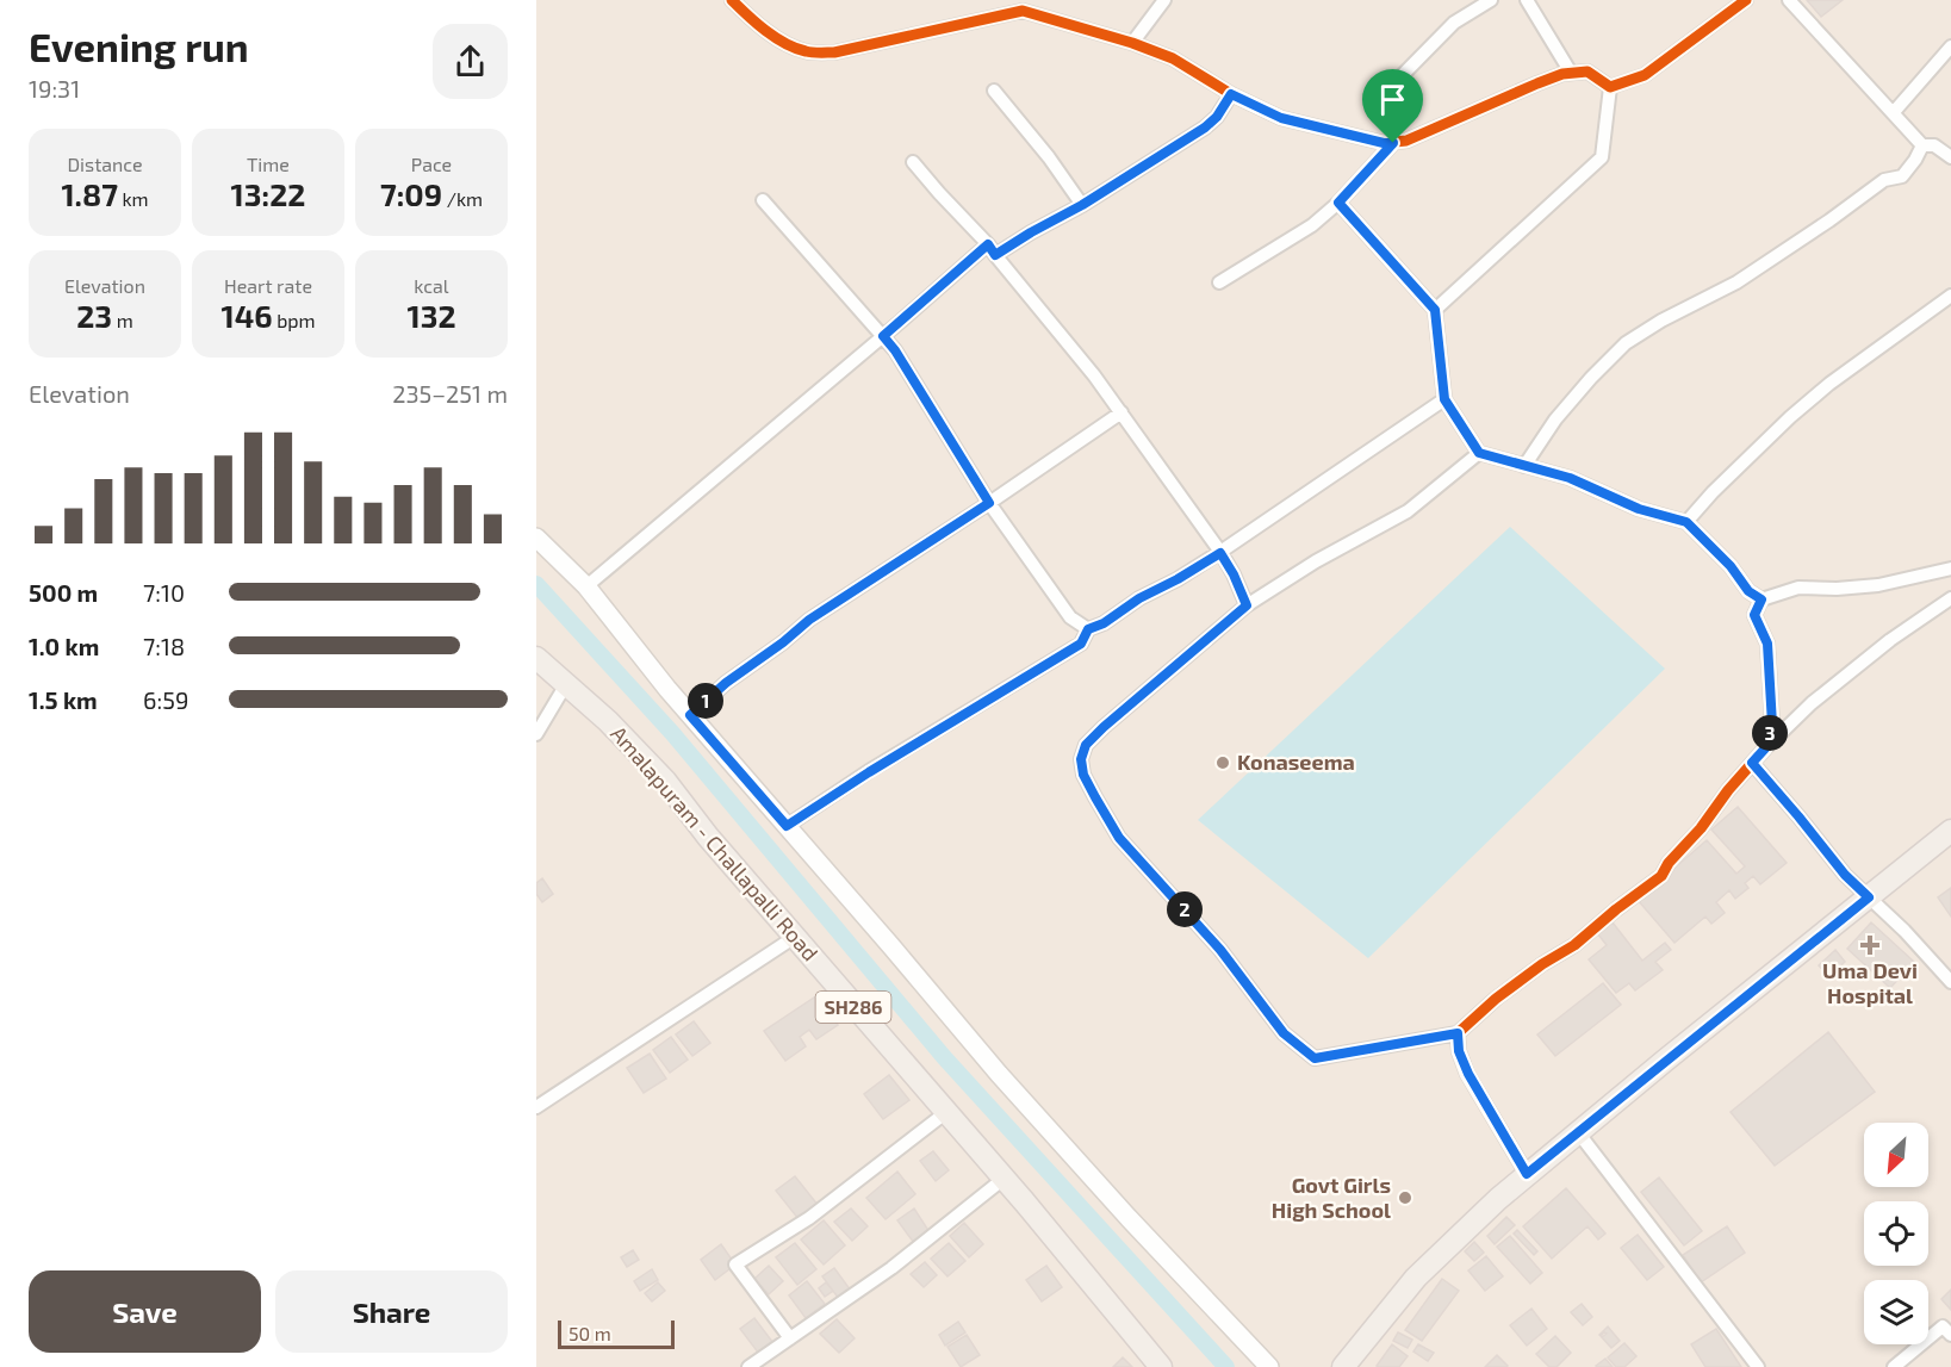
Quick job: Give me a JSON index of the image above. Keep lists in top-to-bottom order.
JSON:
{
  "streets": {
    "main road": ["Amalapuram - Challapalli Road", "SH286"]
  },
  "places": {
    "other": ["Konaseema", "Govt Girls High School"],
    "health": ["Uma Devi Hospital"]
  },
  "scale_bar": "50 m",
  "north": "bottom left",
  "page": {
    "heading": ["Evening run", "19:31"],
    "stats": [
      ["Distance", "1.87 km"],
      ["Time", "13:22"],
      ["Pace", "7:09 /km"],
      ["Elevation", "23 m"],
      ["Heart rate", "146 bpm"],
      ["kcal", "132"]
    ],
    "chart": ["Elevation", "235–251 m"],
    "list": [
      {
        "name": "500 m",
        "note": "7:10"
      },
      {
        "name": "1.0 km",
        "note": "7:18"
      },
      {
        "name": "1.5 km",
        "note": "6:59"
      }
    ],
    "pins": ["1", "3", "2"],
    "buttons": ["Save", "Share"],
    "scale": "50 m"
  }
}
